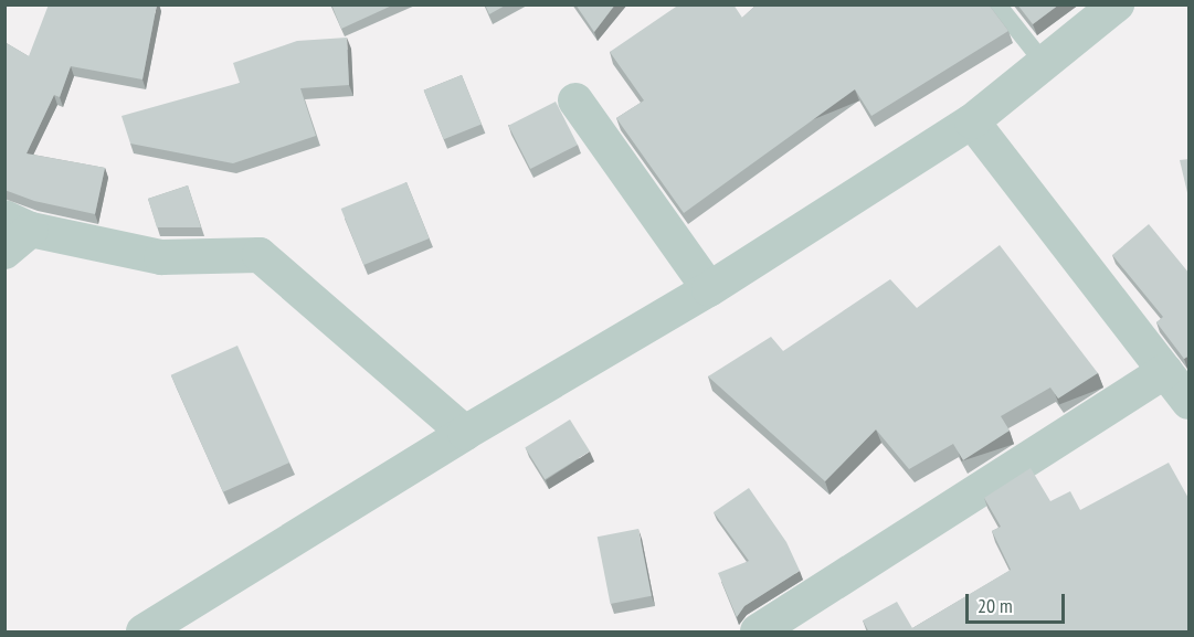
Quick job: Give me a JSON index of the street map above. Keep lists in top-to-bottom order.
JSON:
{
  "scale_bar": "20 m"
}
